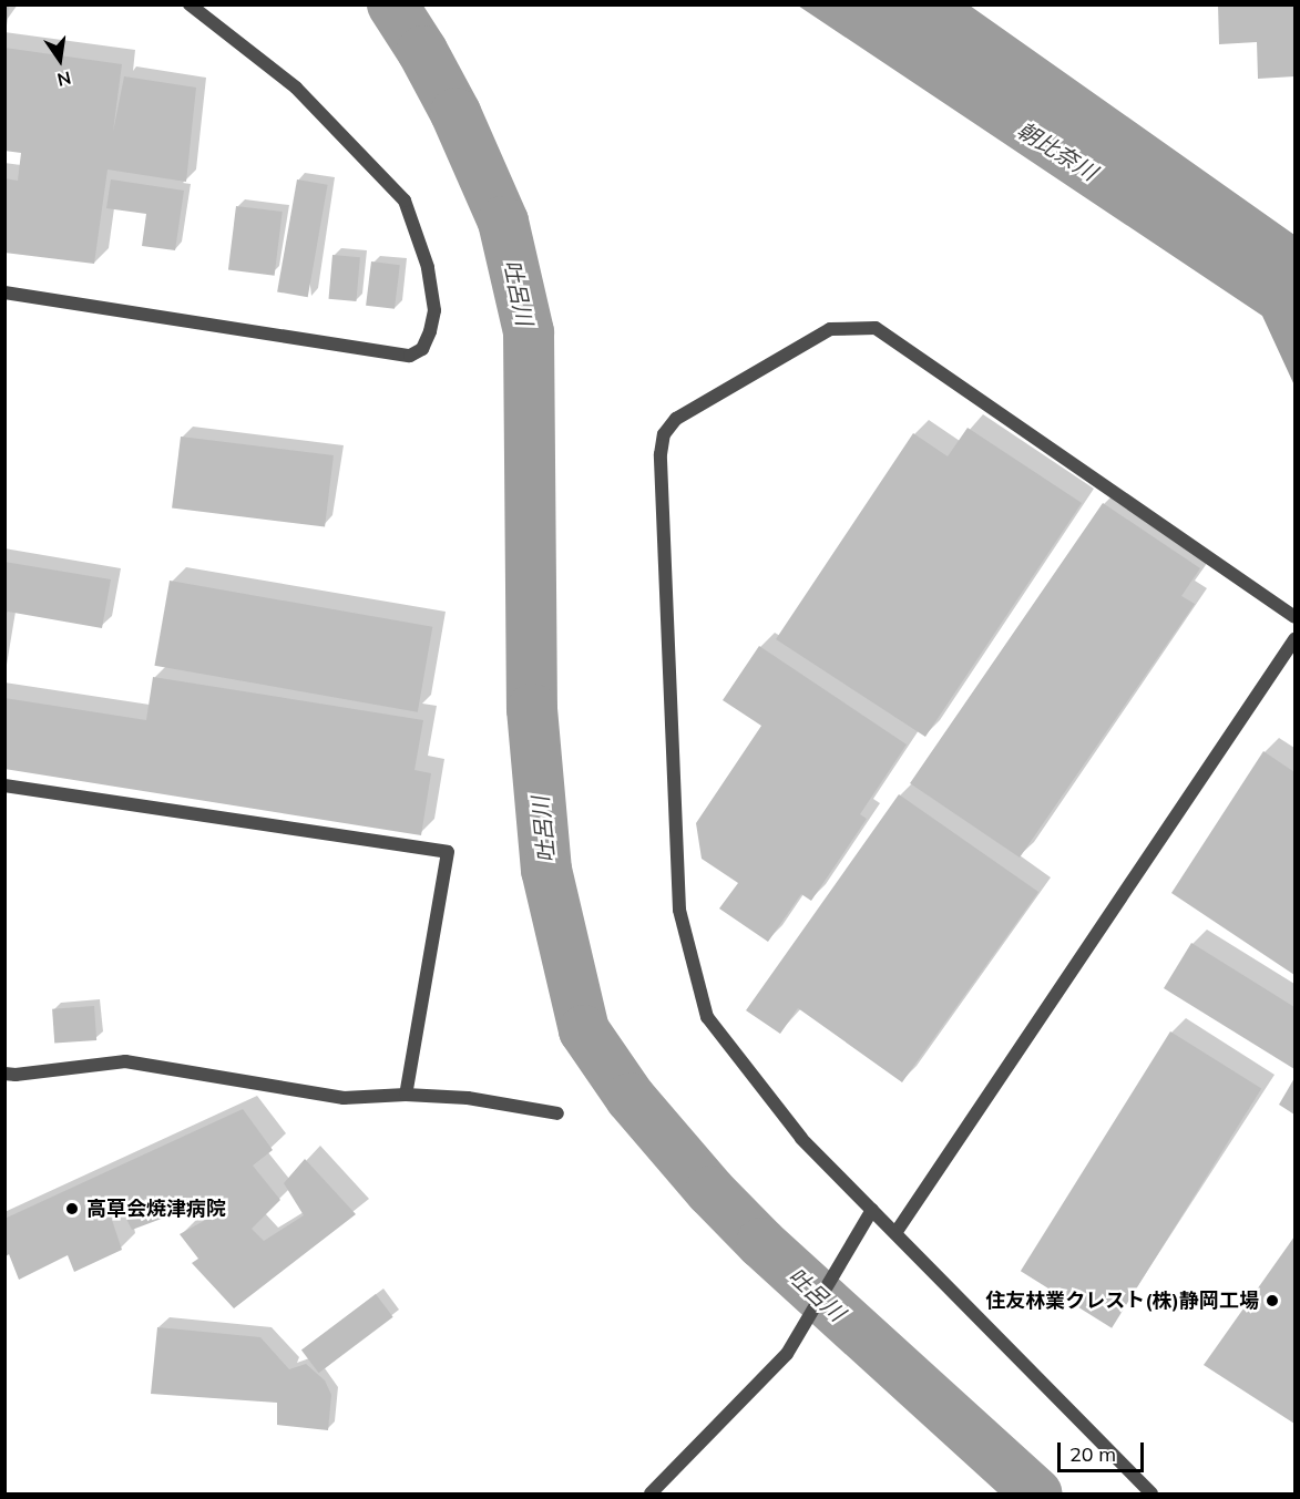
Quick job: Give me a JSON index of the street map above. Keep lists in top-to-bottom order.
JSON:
{
  "water": ["朝比奈川", "吐呂川"],
  "places": ["高草会焼津病院", "住友林業クレスト(株)静岡工場"],
  "scale_bar": "20 m",
  "north": "bottom"
}
